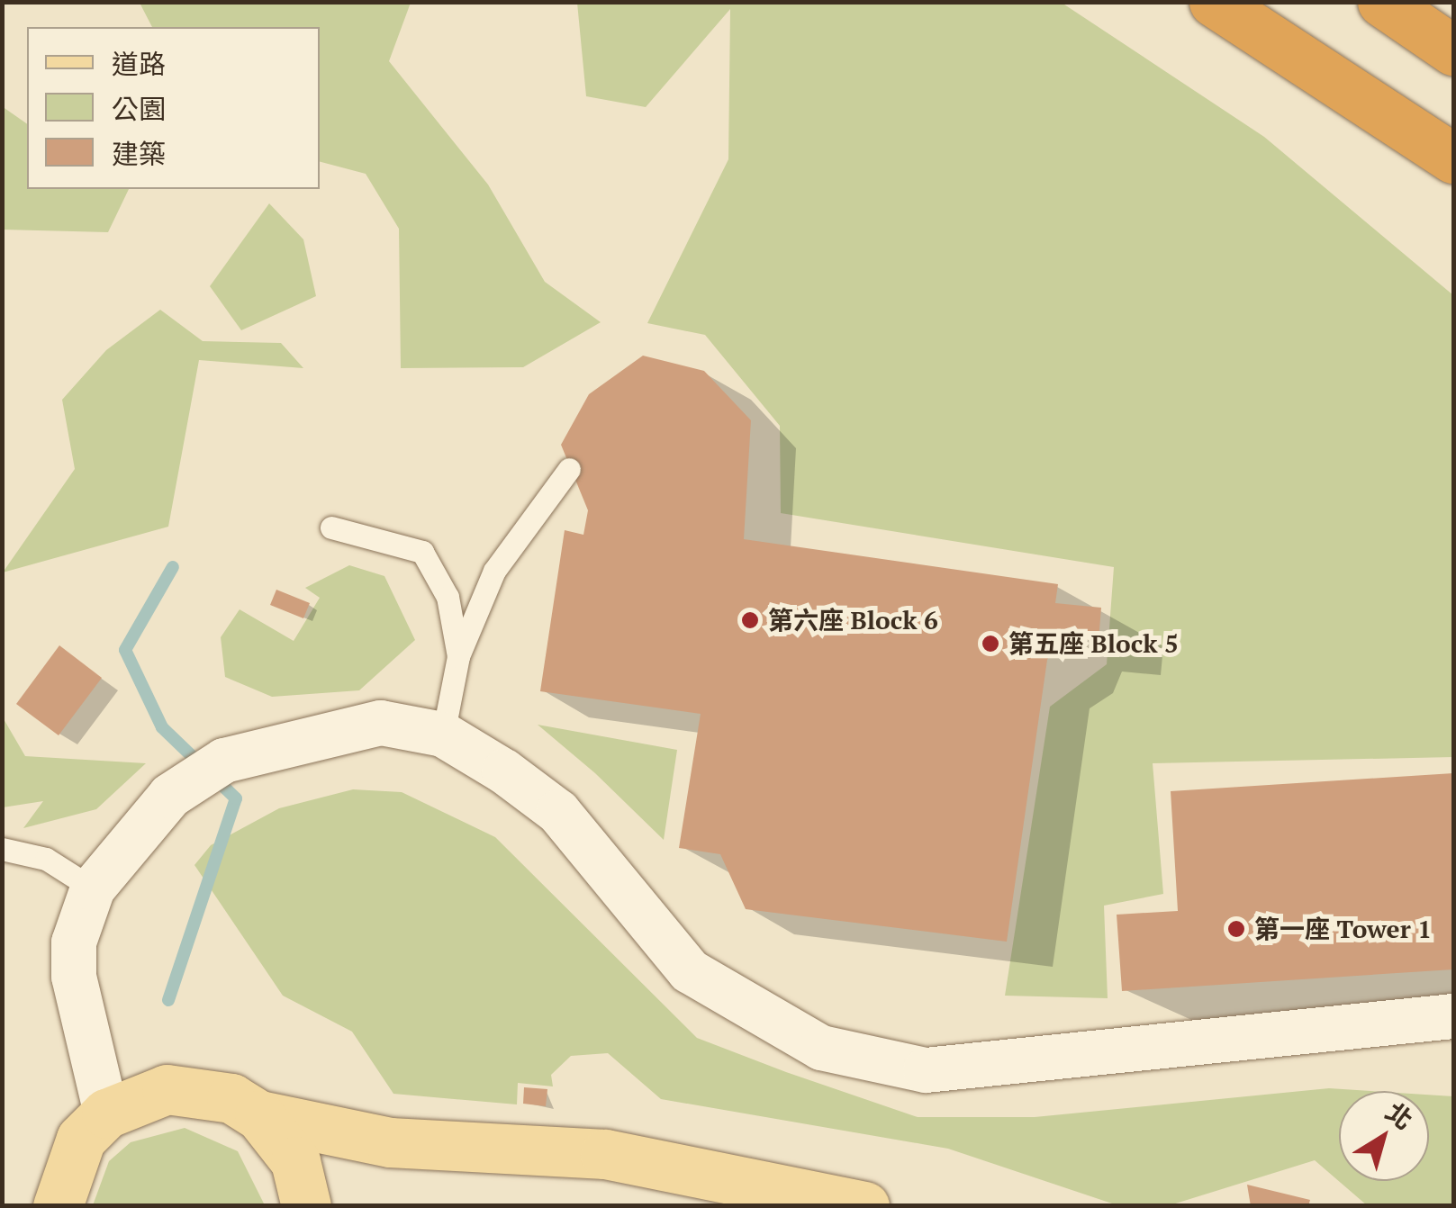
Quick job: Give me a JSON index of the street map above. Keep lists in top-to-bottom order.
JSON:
{
  "places": ["第六座 Block 6", "第五座 Block 5", "第一座 Tower 1"],
  "legend": ["道路", "公園", "建築"],
  "north": "top right"
}
